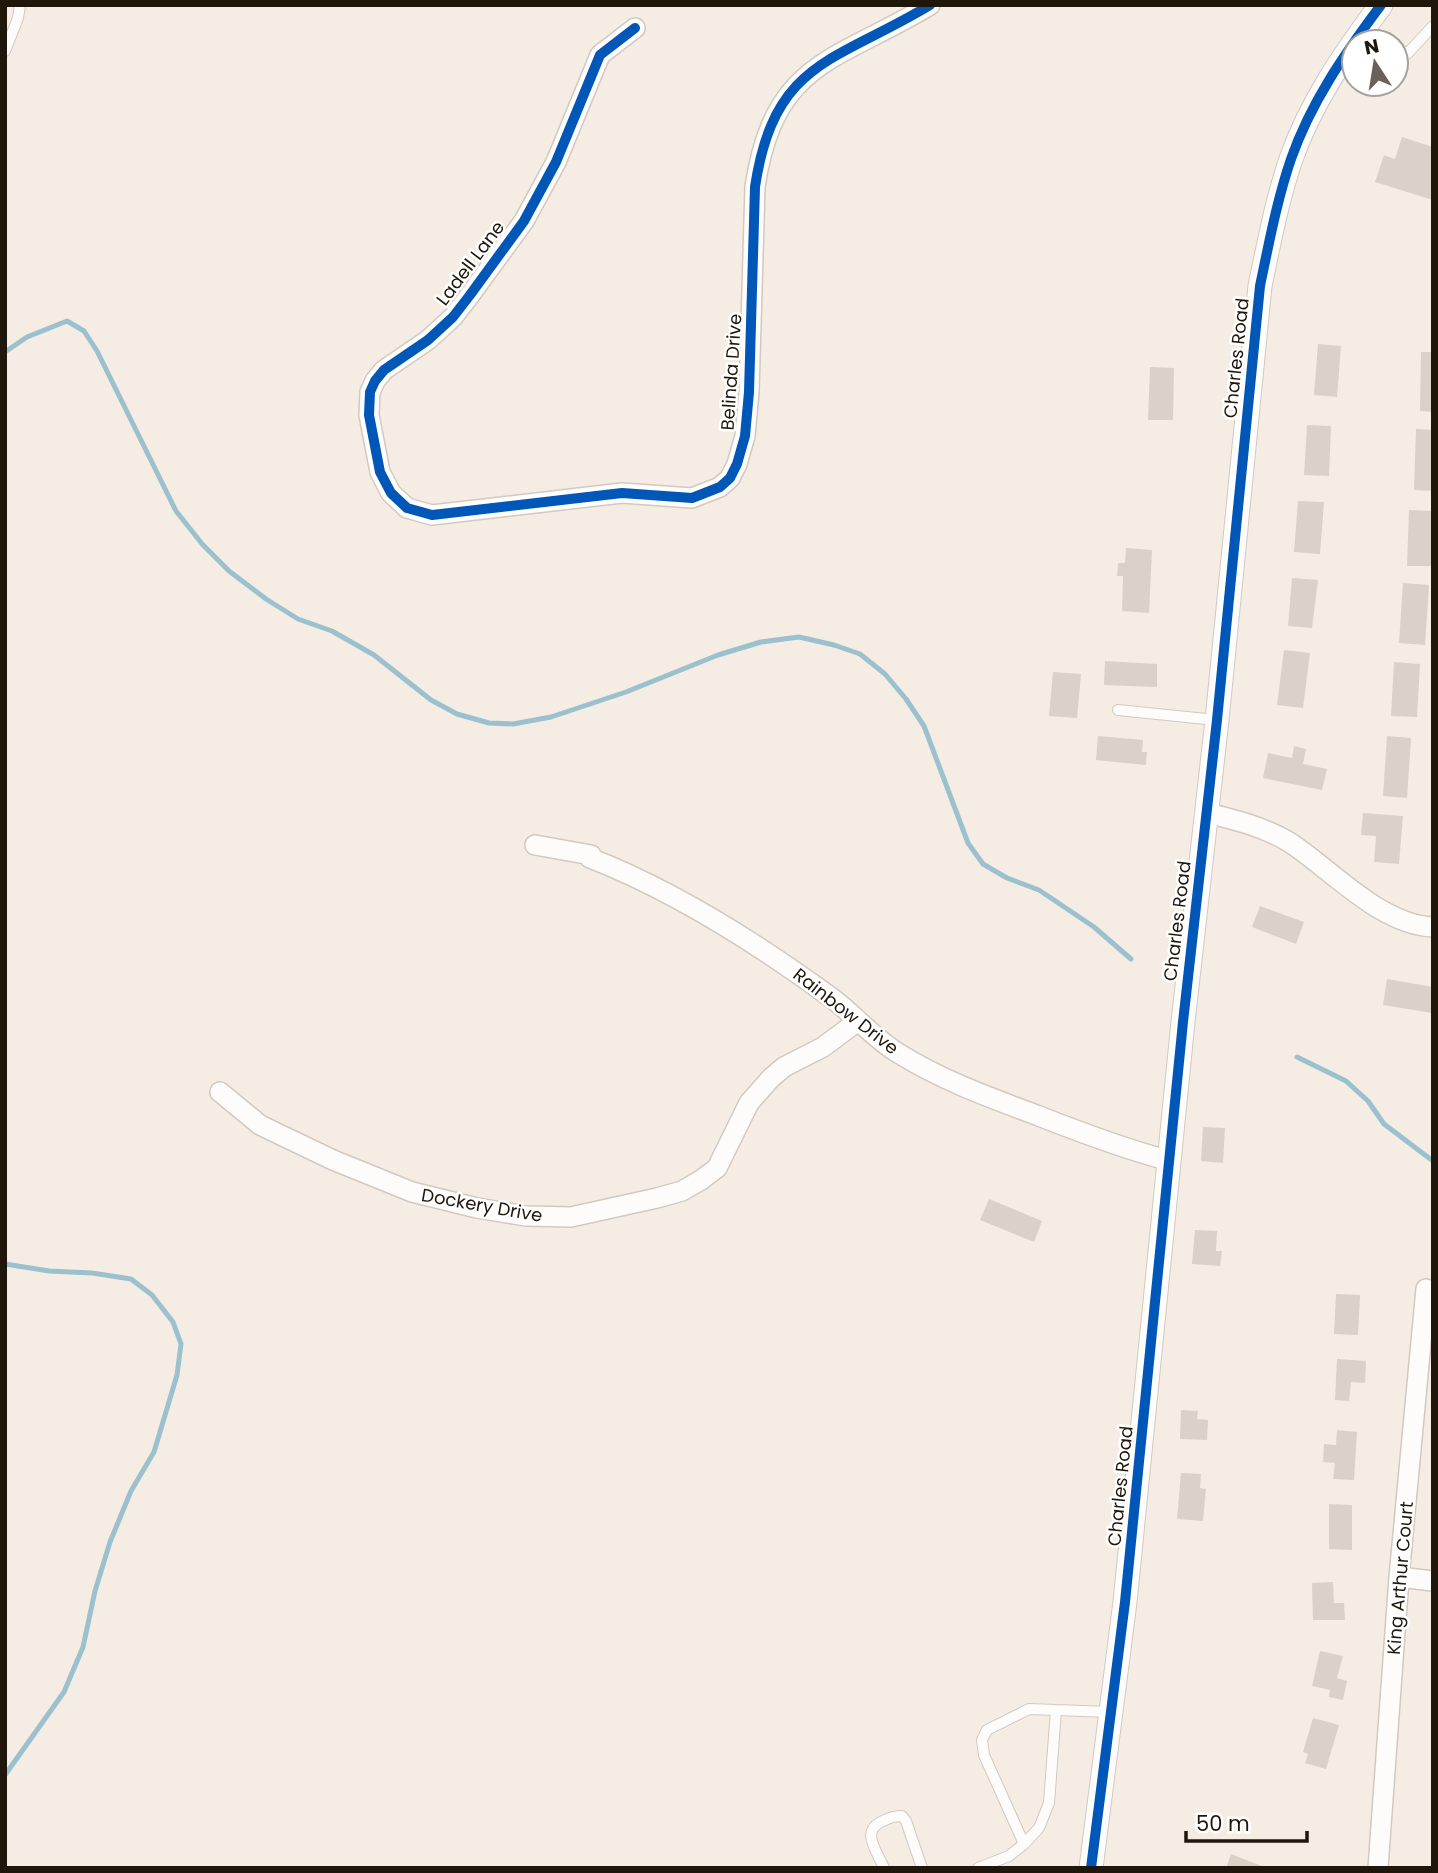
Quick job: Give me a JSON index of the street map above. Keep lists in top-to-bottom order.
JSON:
{
  "streets": {
    "street": [
      "Ladell Lane",
      "Charles Road",
      "Belinda Drive",
      "Rainbow Drive",
      "Dockery Drive",
      "King Arthur Court"
    ]
  },
  "crossings": [
    ["Ladell Lane", "Belinda Drive"],
    ["Charles Road", "Rainbow Drive"],
    ["Rainbow Drive", "Dockery Drive"]
  ],
  "scale_bar": "50 m",
  "north": "top"
}
